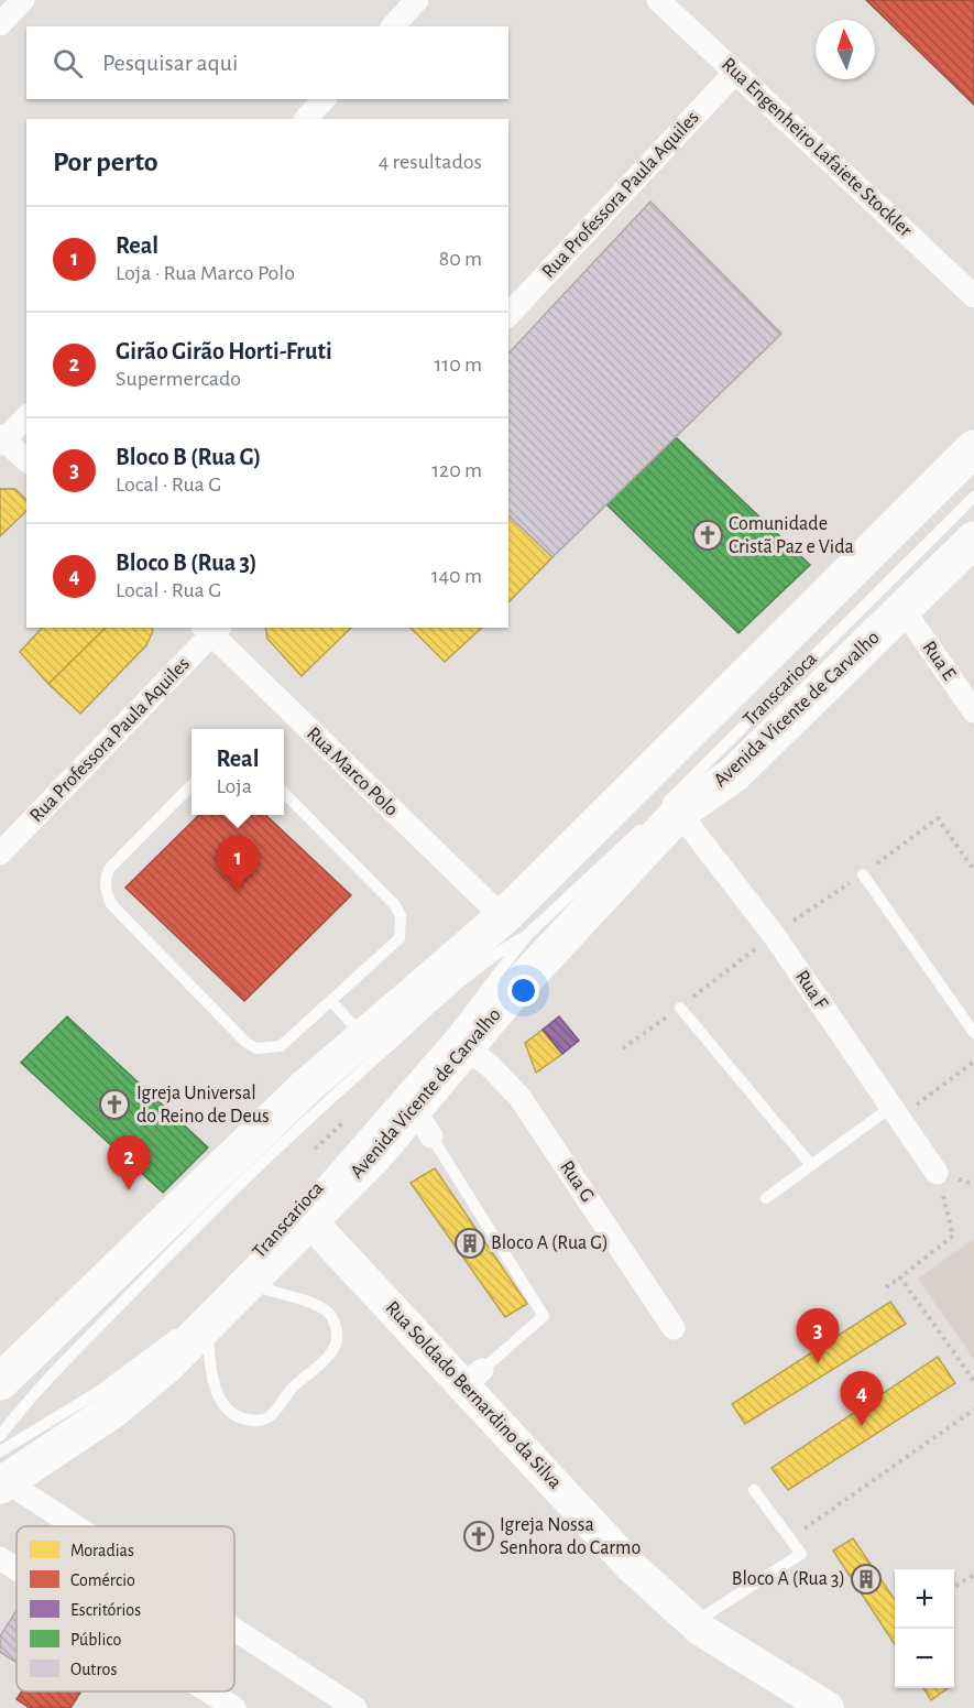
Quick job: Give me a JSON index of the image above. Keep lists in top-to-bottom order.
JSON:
{
  "streets": {
    "main road": ["Avenida Vicente de Carvalho"],
    "street": [
      "Rua Engenheiro Lafaiete Stockler",
      "Rua Professora Paula Aquiles",
      "Rua E",
      "Rua Marco Polo",
      "Rua F",
      "Rua G",
      "Rua Soldado Bernardino da Silva"
    ],
    "lane": ["Transcarioca"]
  },
  "crossings": [
    ["Rua Engenheiro Lafaiete Stockler", "Rua Professora Paula Aquiles"],
    ["Rua Professora Paula Aquiles", "Rua Marco Polo"],
    ["Rua E", "Avenida Vicente de Carvalho"],
    ["Transcarioca", "Avenida Vicente de Carvalho"],
    ["Transcarioca", "Rua Marco Polo"],
    ["Transcarioca", "Rua F"],
    ["Transcarioca", "Rua Soldado Bernardino da Silva"],
    ["Avenida Vicente de Carvalho", "Rua F"],
    ["Avenida Vicente de Carvalho", "Rua G"],
    ["Avenida Vicente de Carvalho", "Rua Soldado Bernardino da Silva"]
  ],
  "places": {
    "church": ["Comunidade Cristã Paz e Vida", "Igreja Universal do Reino de Deus", "Igreja Nossa Senhora do Carmo"],
    "building": ["Bloco A (Rua G)", "Bloco A (Rua 3)"]
  },
  "legend": [
    "Moradias",
    "Comércio",
    "Escritórios",
    "Público",
    "Outros"
  ],
  "north": "top",
  "page": {
    "search": "Pesquisar aqui",
    "heading": ["Por perto", "4 resultados"],
    "list": [
      {
        "mark": "1",
        "name": "Real",
        "note": "Loja · Rua Marco Polo",
        "value": "80 m"
      },
      {
        "mark": "2",
        "name": "Girão Girão Horti-Fruti",
        "note": "Supermercado",
        "value": "110 m"
      },
      {
        "mark": "3",
        "name": "Bloco B (Rua G)",
        "note": "Local · Rua G",
        "value": "120 m"
      },
      {
        "mark": "4",
        "name": "Bloco B (Rua 3)",
        "note": "Local · Rua G",
        "value": "140 m"
      }
    ],
    "popup": ["Real", "Loja"],
    "pins": [
      "1",
      "2",
      "3",
      "4"
    ],
    "map_buttons": ["+", "−"]
  }
}
